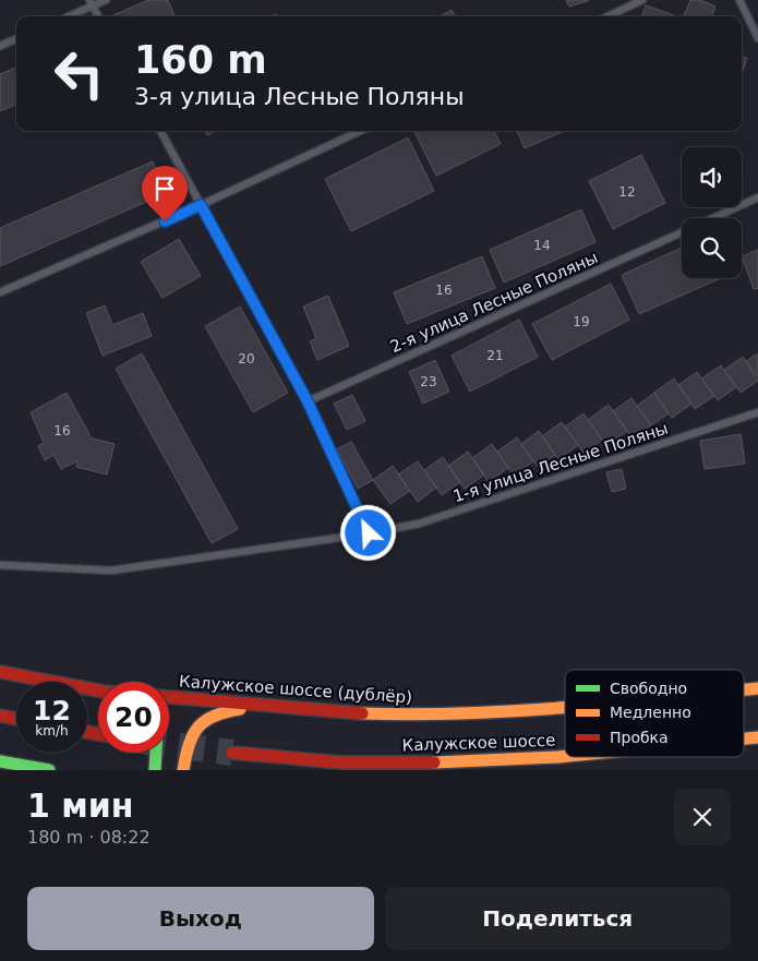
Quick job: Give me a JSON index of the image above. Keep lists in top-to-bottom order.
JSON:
{
  "streets": {
    "main road": ["Калужское шоссе (дублёр)", "Калужское шоссе"],
    "lane": ["2-я улица Лесные Поляны", "1-я улица Лесные Поляны"]
  },
  "house_numbers": [
    "12",
    "14",
    "16",
    "19",
    "21",
    "20",
    "23",
    "16"
  ],
  "legend": ["Свободно", "Медленно", "Пробка"],
  "page": {
    "turn": ["160 m", "3-я улица Лесные Поляны"],
    "speed": "12 km/h",
    "limit": "20",
    "heading": ["1 мин", "180 m · 08:22"],
    "buttons": ["Выход", "Поделиться"]
  }
}
